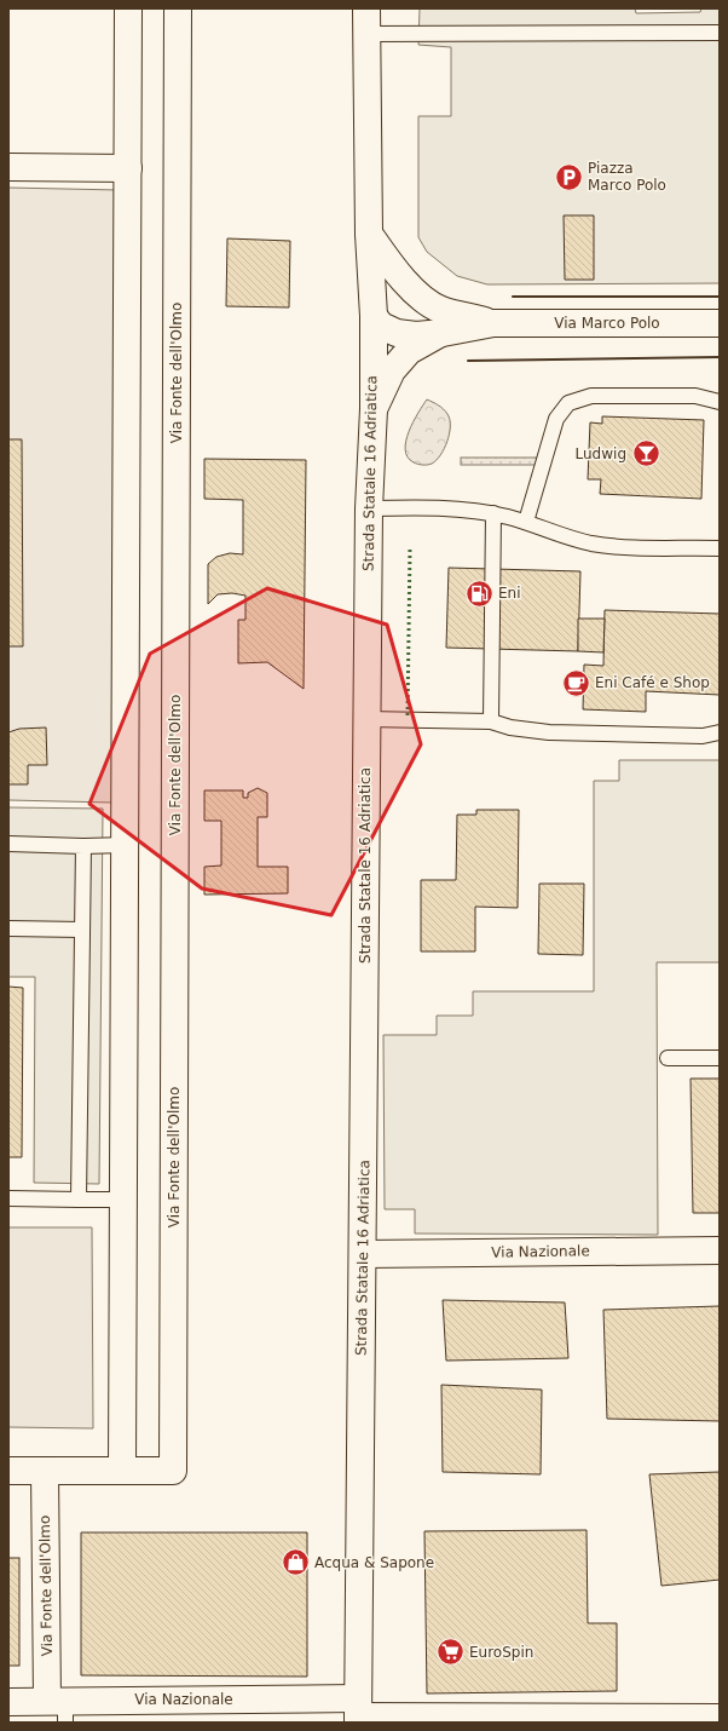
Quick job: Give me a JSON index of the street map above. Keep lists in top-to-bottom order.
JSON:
{
  "streets": {
    "street": [
      "Via Marco Polo",
      "Via Fonte dell'Olmo",
      "Strada Statale 16 Adriatica",
      "Via Nazionale"
    ]
  },
  "crossings": [
    ["Via Marco Polo", "Strada Statale 16 Adriatica"],
    ["Via Fonte dell'Olmo", "Via Nazionale"],
    ["Strada Statale 16 Adriatica", "Via Nazionale"]
  ],
  "places": {
    "parking": ["Piazza Marco Polo"],
    "bar": ["Ludwig"],
    "fuel station": ["Eni"],
    "cafe": ["Eni Café e Shop"],
    "shop": ["Acqua & Sapone"],
    "supermarket": ["EuroSpin"]
  }
}
